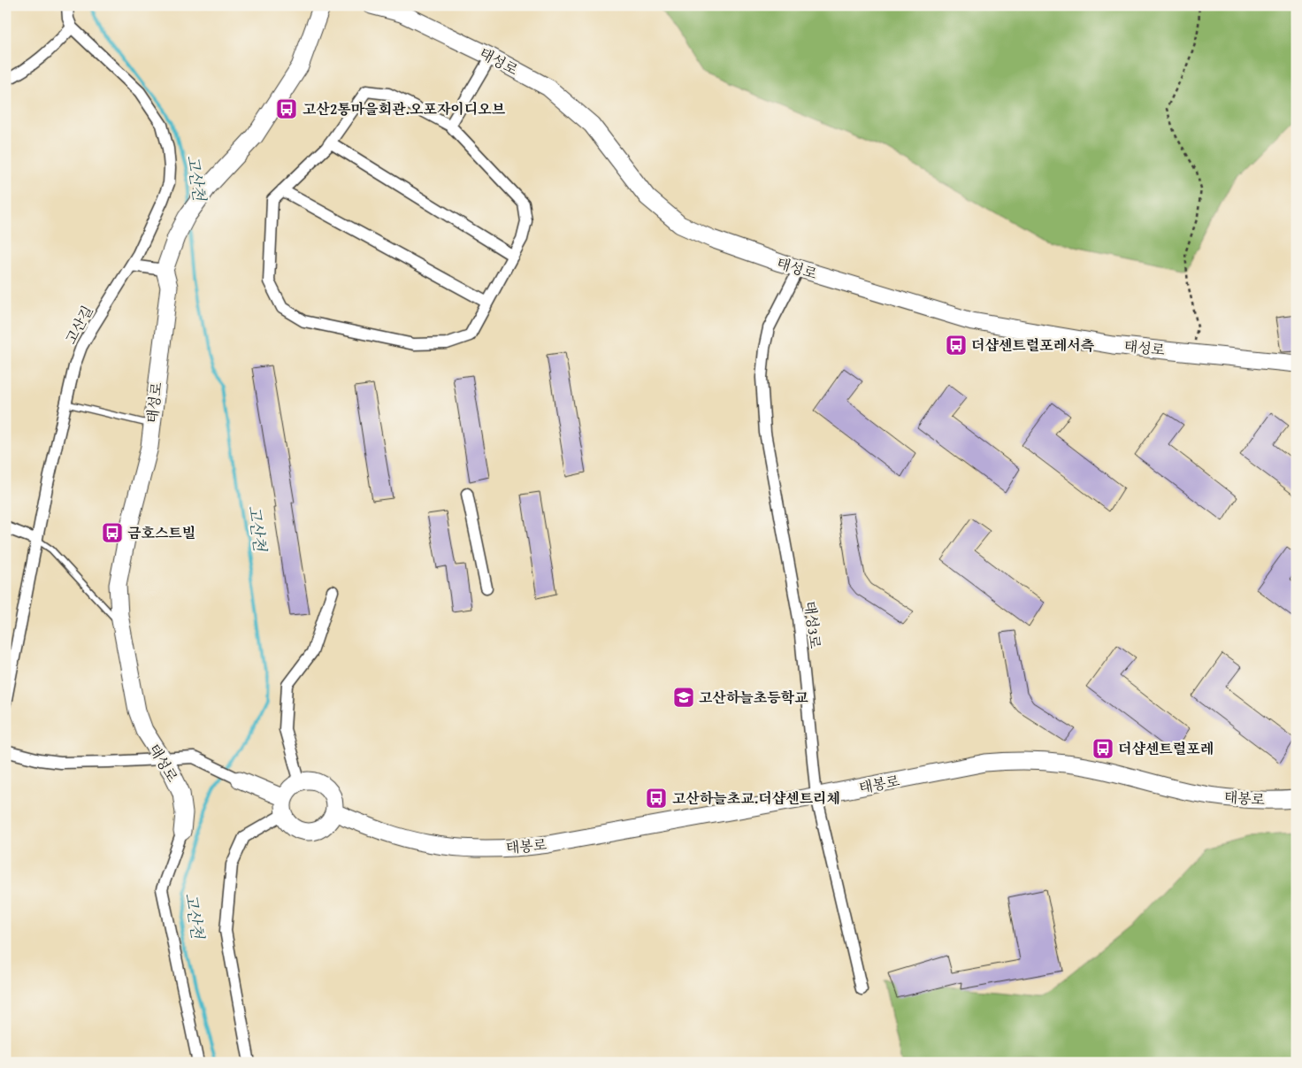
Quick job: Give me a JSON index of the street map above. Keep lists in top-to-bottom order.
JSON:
{
  "streets": {
    "street": [
      "태성로",
      "고산길",
      "태성3로",
      "태봉로"
    ]
  },
  "crossings": [
    ["태성로", "태성3로"],
    ["태성3로", "태봉로"]
  ],
  "water": ["고산천"],
  "places": {
    "bus stop": [
      "고산2통마을회관.오포자이디오브",
      "더샵센트럴포레서측",
      "금호스트빌",
      "더샵센트럴포레",
      "고산하늘초교.더샵센트리체"
    ],
    "school or university": ["고산하늘초등학교"]
  }
}
